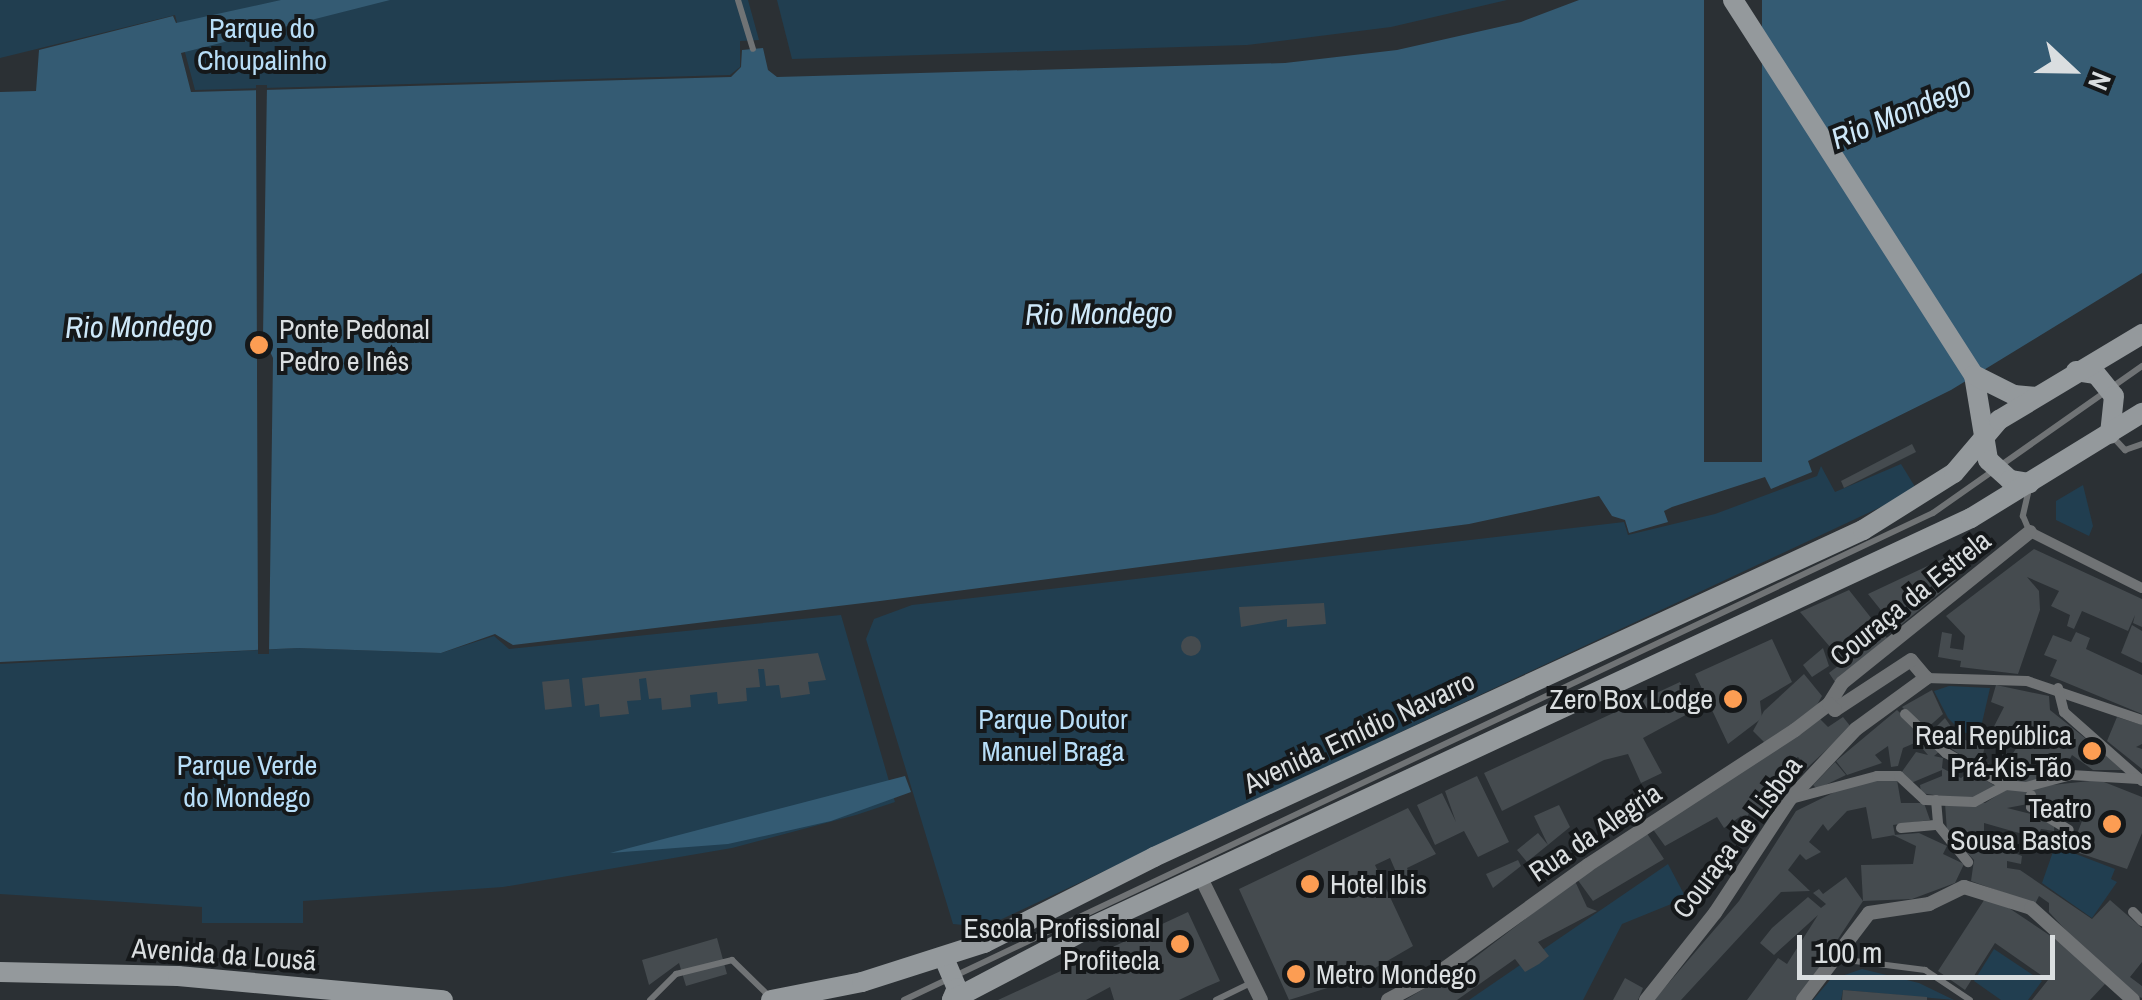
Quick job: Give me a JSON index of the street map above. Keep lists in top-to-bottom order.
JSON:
{
  "streets": {
    "main road": ["Avenida Emídio Navarro", "Avenida da Lousã"],
    "street": ["Couraça da Estrela", "Rua da Alegria", "Couraça de Lisboa"]
  },
  "crossings": [
    ["Couraça da Estrela", "Rua da Alegria"],
    ["Couraça da Estrela", "Couraça de Lisboa"]
  ],
  "water": ["Rio Mondego"],
  "parks": ["Parque do Choupalinho", "Parque Doutor Manuel Braga", "Parque Verde do Mondego"],
  "places": [
    "Ponte Pedonal Pedro e Inês",
    "Zero Box Lodge",
    "Real República Prá-Kis-Tão",
    "Teatro Sousa Bastos",
    "Hotel Ibis",
    "Escola Profissional Profitecla",
    "Metro Mondego"
  ],
  "scale_bar": "100 m",
  "north": "right"
}
